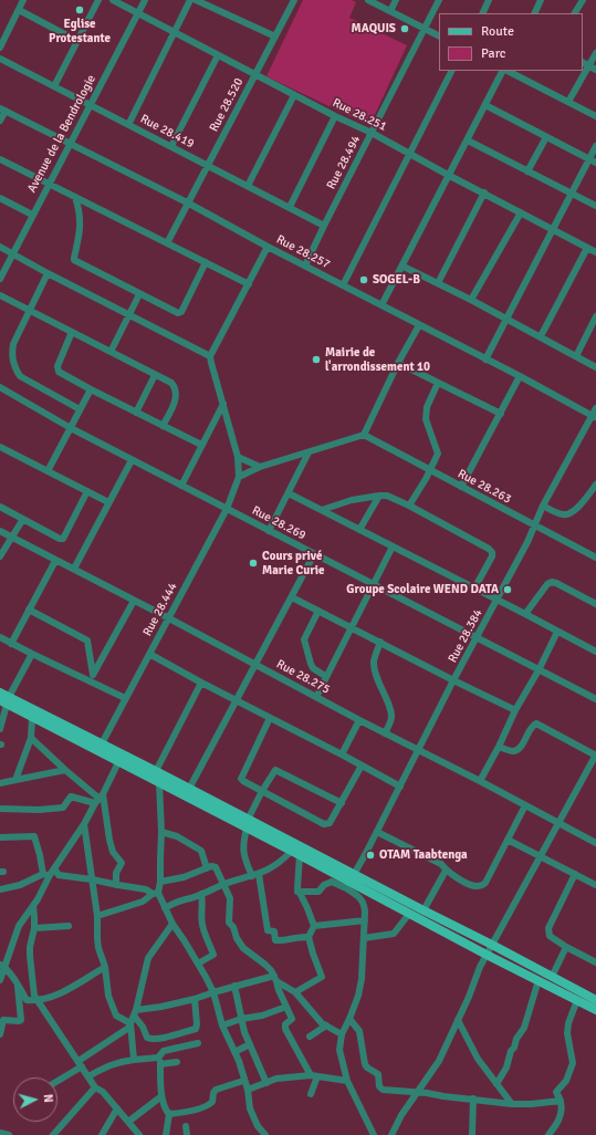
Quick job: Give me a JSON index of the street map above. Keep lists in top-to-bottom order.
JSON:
{
  "streets": {
    "street": [
      "Rue 28.520",
      "Rue 28.251",
      "Rue 28.419",
      "Avenue de la Bendrologie",
      "Rue 28.494",
      "Rue 28.257",
      "Rue 28.263",
      "Rue 28.269",
      "Rue 28.444",
      "Rue 28.384",
      "Rue 28.275"
    ]
  },
  "crossings": [
    ["Rue 28.520", "Rue 28.251"],
    ["Rue 28.520", "Rue 28.419"],
    ["Rue 28.520", "Rue 28.257"],
    ["Rue 28.251", "Avenue de la Bendrologie"],
    ["Rue 28.251", "Rue 28.494"],
    ["Rue 28.419", "Avenue de la Bendrologie"],
    ["Rue 28.419", "Rue 28.494"],
    ["Avenue de la Bendrologie", "Rue 28.257"],
    ["Rue 28.494", "Rue 28.257"],
    ["Rue 28.257", "Rue 28.384"],
    ["Rue 28.263", "Rue 28.384"],
    ["Rue 28.269", "Rue 28.444"],
    ["Rue 28.269", "Rue 28.384"],
    ["Rue 28.444", "Rue 28.275"],
    ["Rue 28.384", "Rue 28.275"]
  ],
  "places": [
    "Eglise Protestante",
    "MAQUIS",
    "SOGEL-B",
    "Mairie de l'arrondissement 10",
    "Cours privé Marie Curie",
    "Groupe Scolaire WEND DATA",
    "OTAM Taabtenga"
  ],
  "legend": ["Route", "Parc"],
  "north": "right"
}
